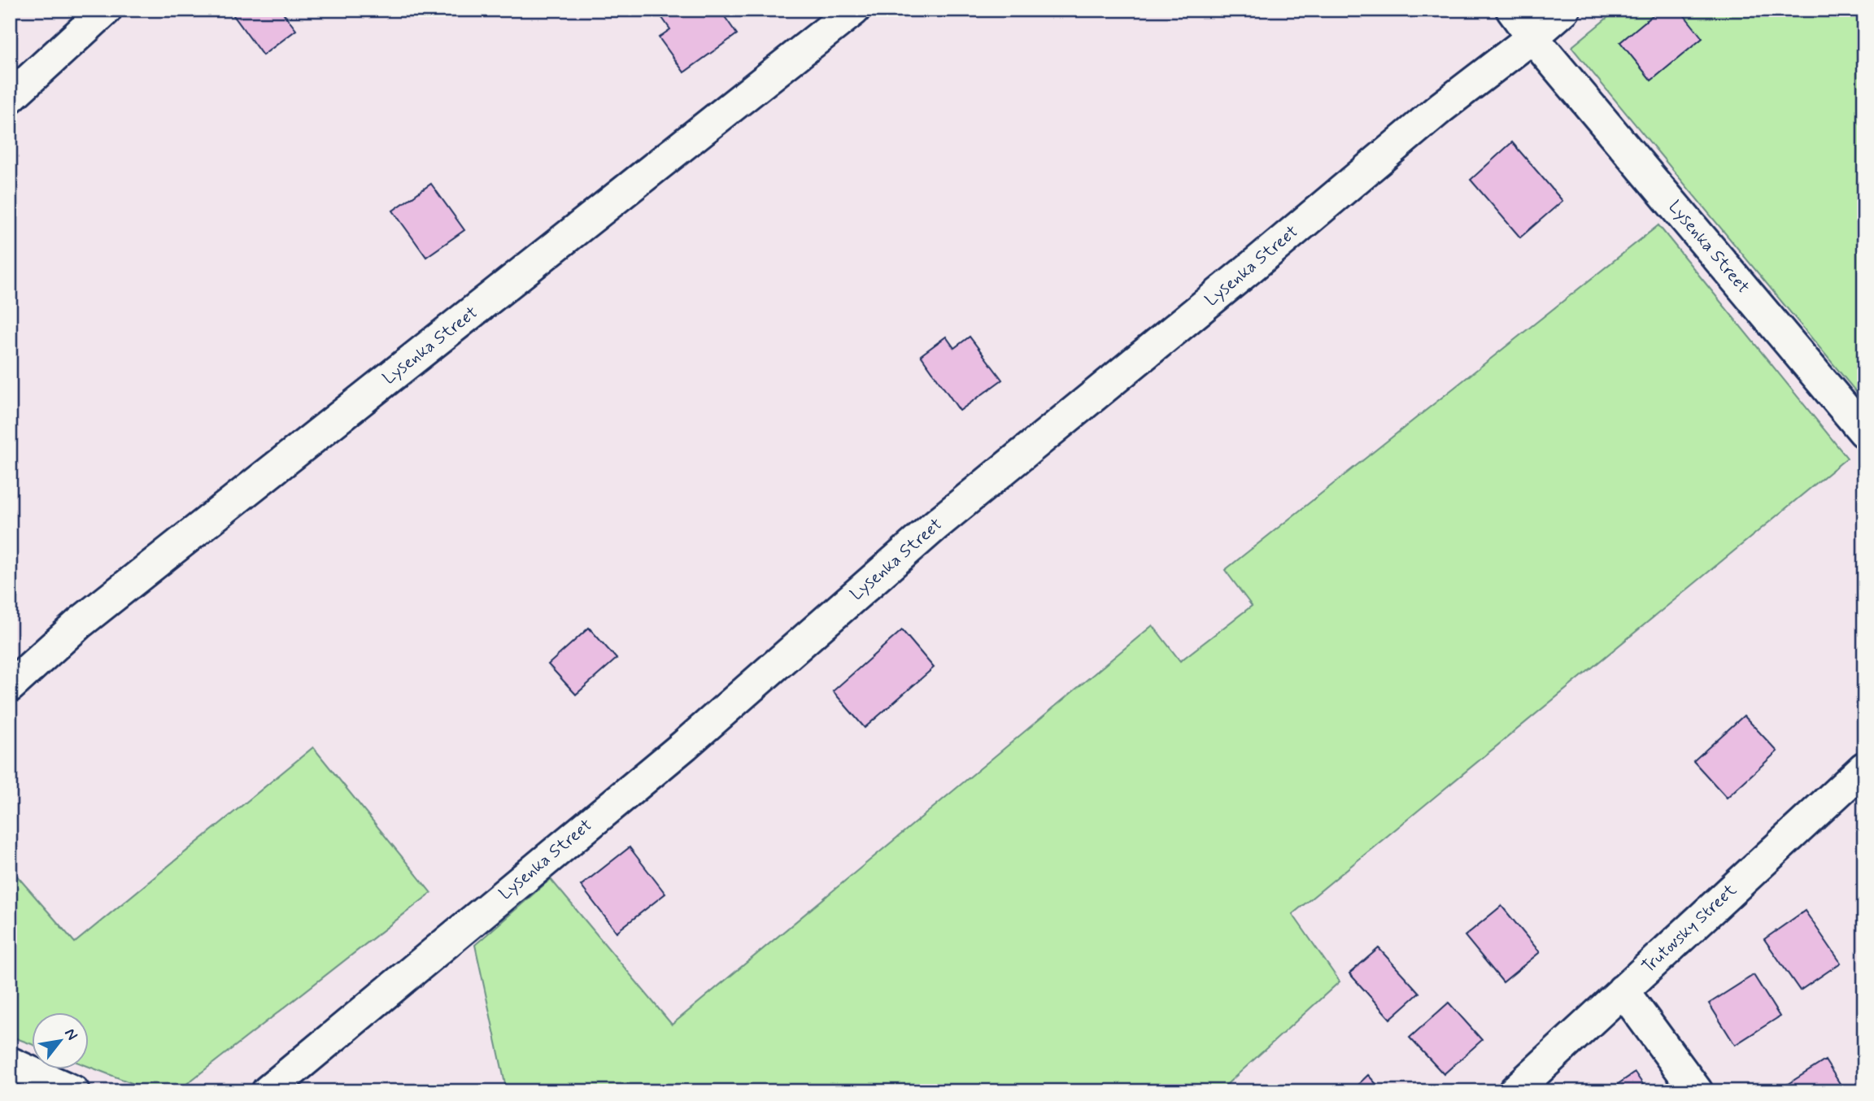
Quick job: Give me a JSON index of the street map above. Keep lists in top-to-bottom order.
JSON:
{
  "streets": {
    "street": ["Lysenka Street", "Trutovsky Street"]
  },
  "north": "top right"
}
